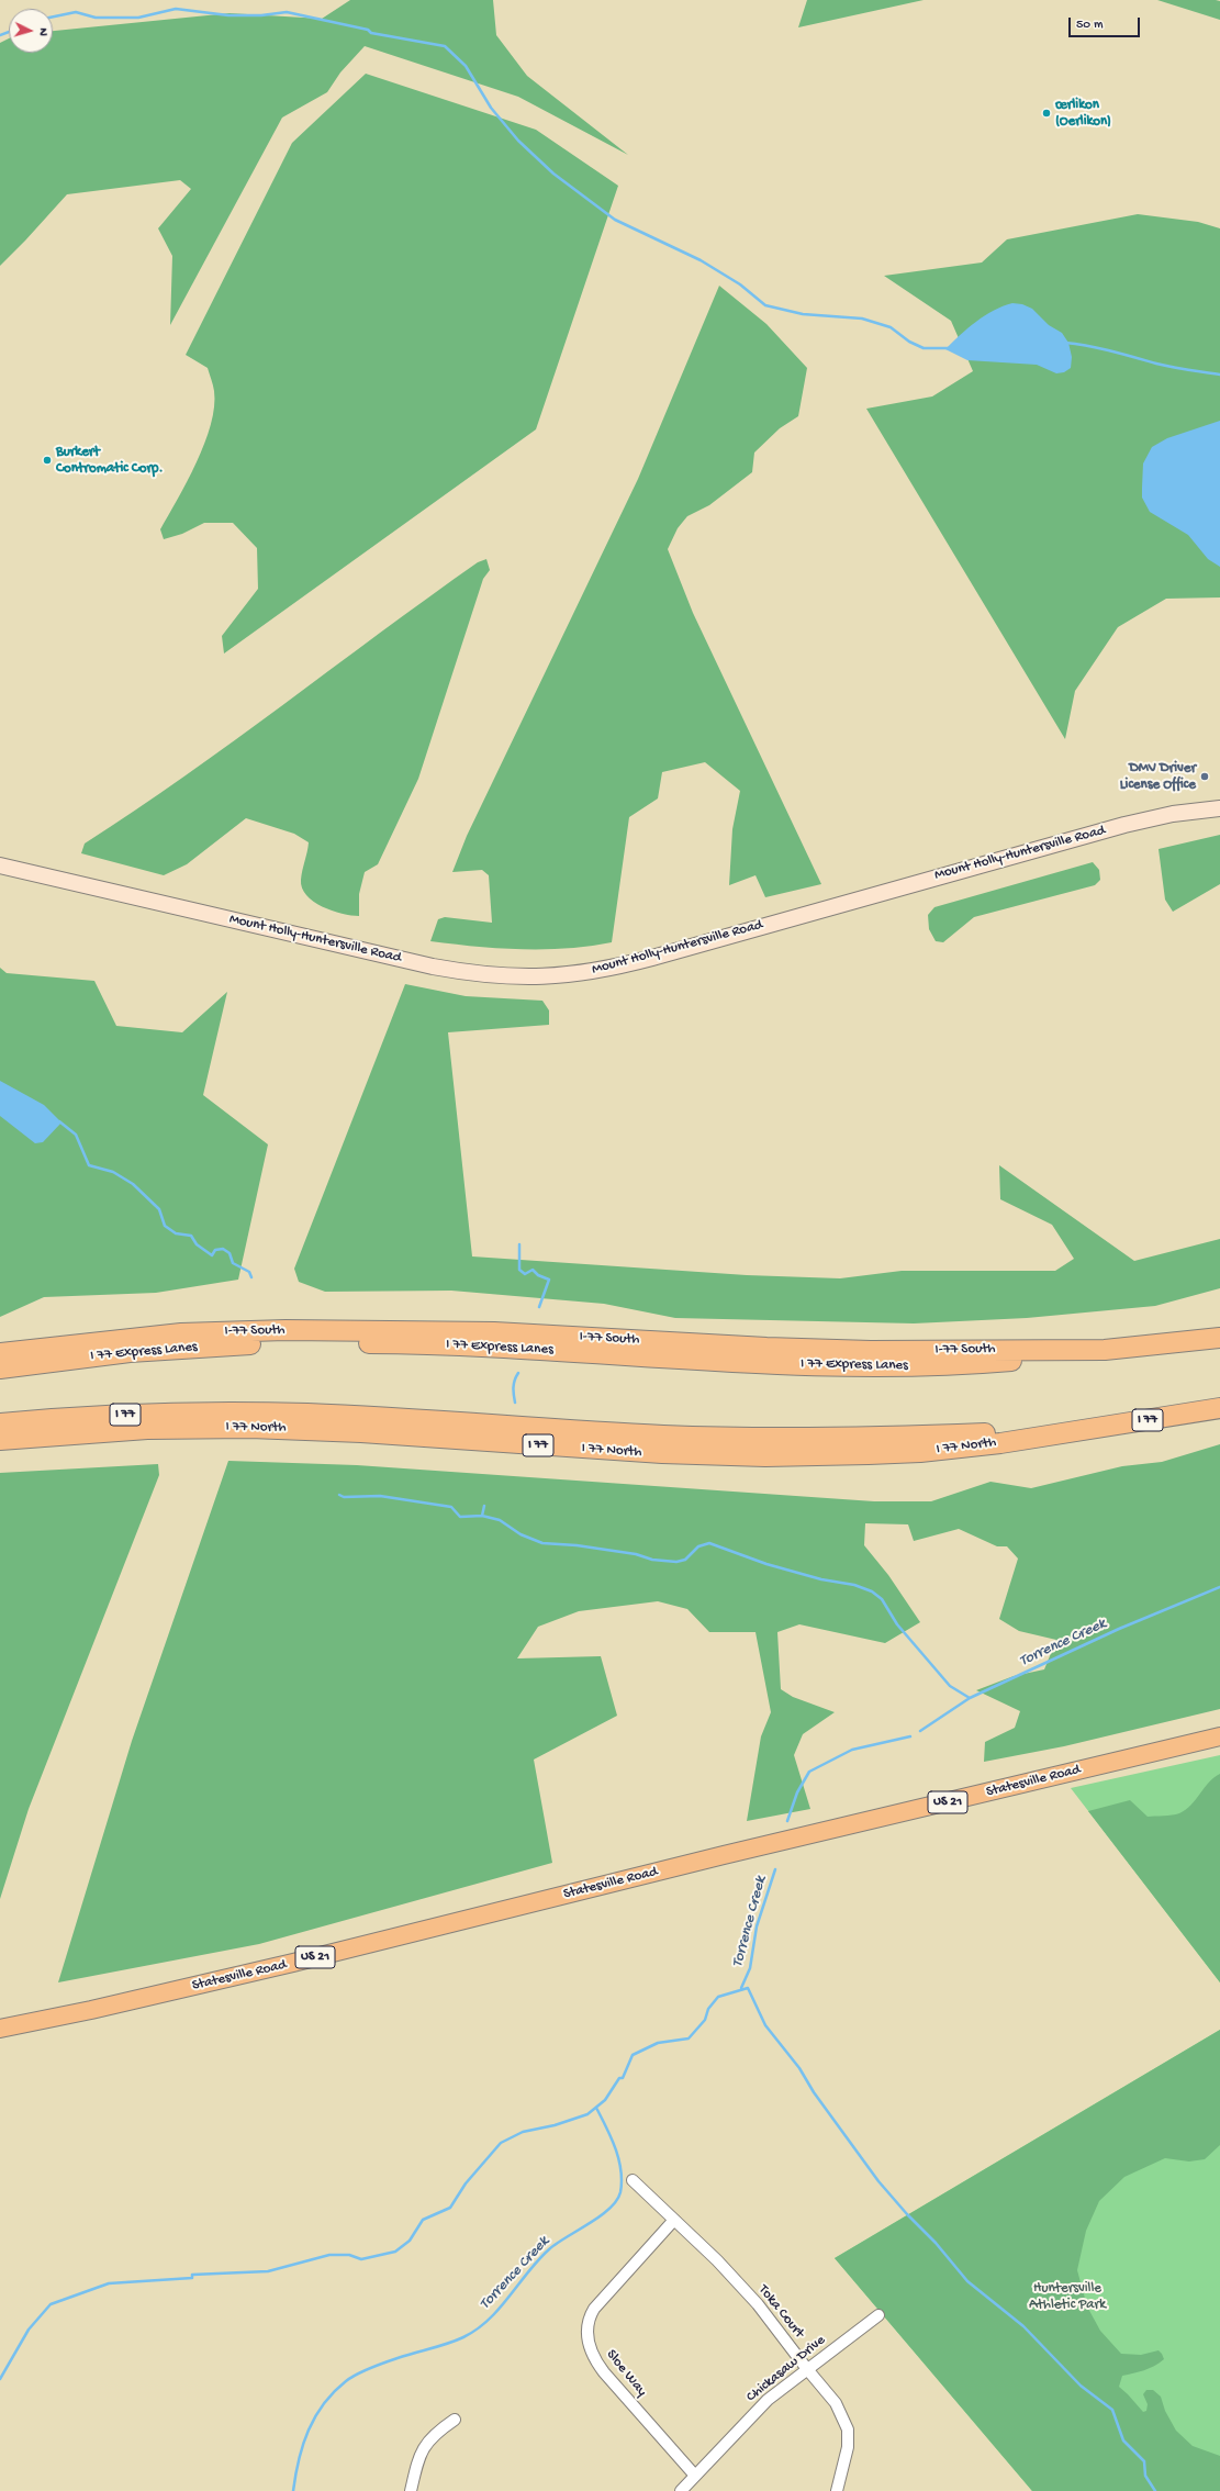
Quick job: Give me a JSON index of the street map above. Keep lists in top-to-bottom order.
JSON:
{
  "streets": {
    "highway": [
      "I-77 South",
      "I 77 Express Lanes",
      "I 77",
      "I 77 North"
    ],
    "main road": ["Mount Holly-Huntersville Road", "Statesville Road", "US 21"],
    "street": ["Toka Court", "Chickasaw Drive", "Sloe Way"]
  },
  "crossings": [
    ["I-77 South", "I 77 Express Lanes"],
    ["I 77", "I 77 North"],
    ["Toka Court", "Chickasaw Drive"],
    ["Toka Court", "Sloe Way"],
    ["Chickasaw Drive", "Sloe Way"]
  ],
  "water": ["Torrence Creek"],
  "parks": ["Huntersville Athletic Park"],
  "places": ["œrlikon (Oerlikon)", "Burkert Contromatic Corp.", "DMV Driver License Office"],
  "scale_bar": "50 m",
  "north": "right"
}
